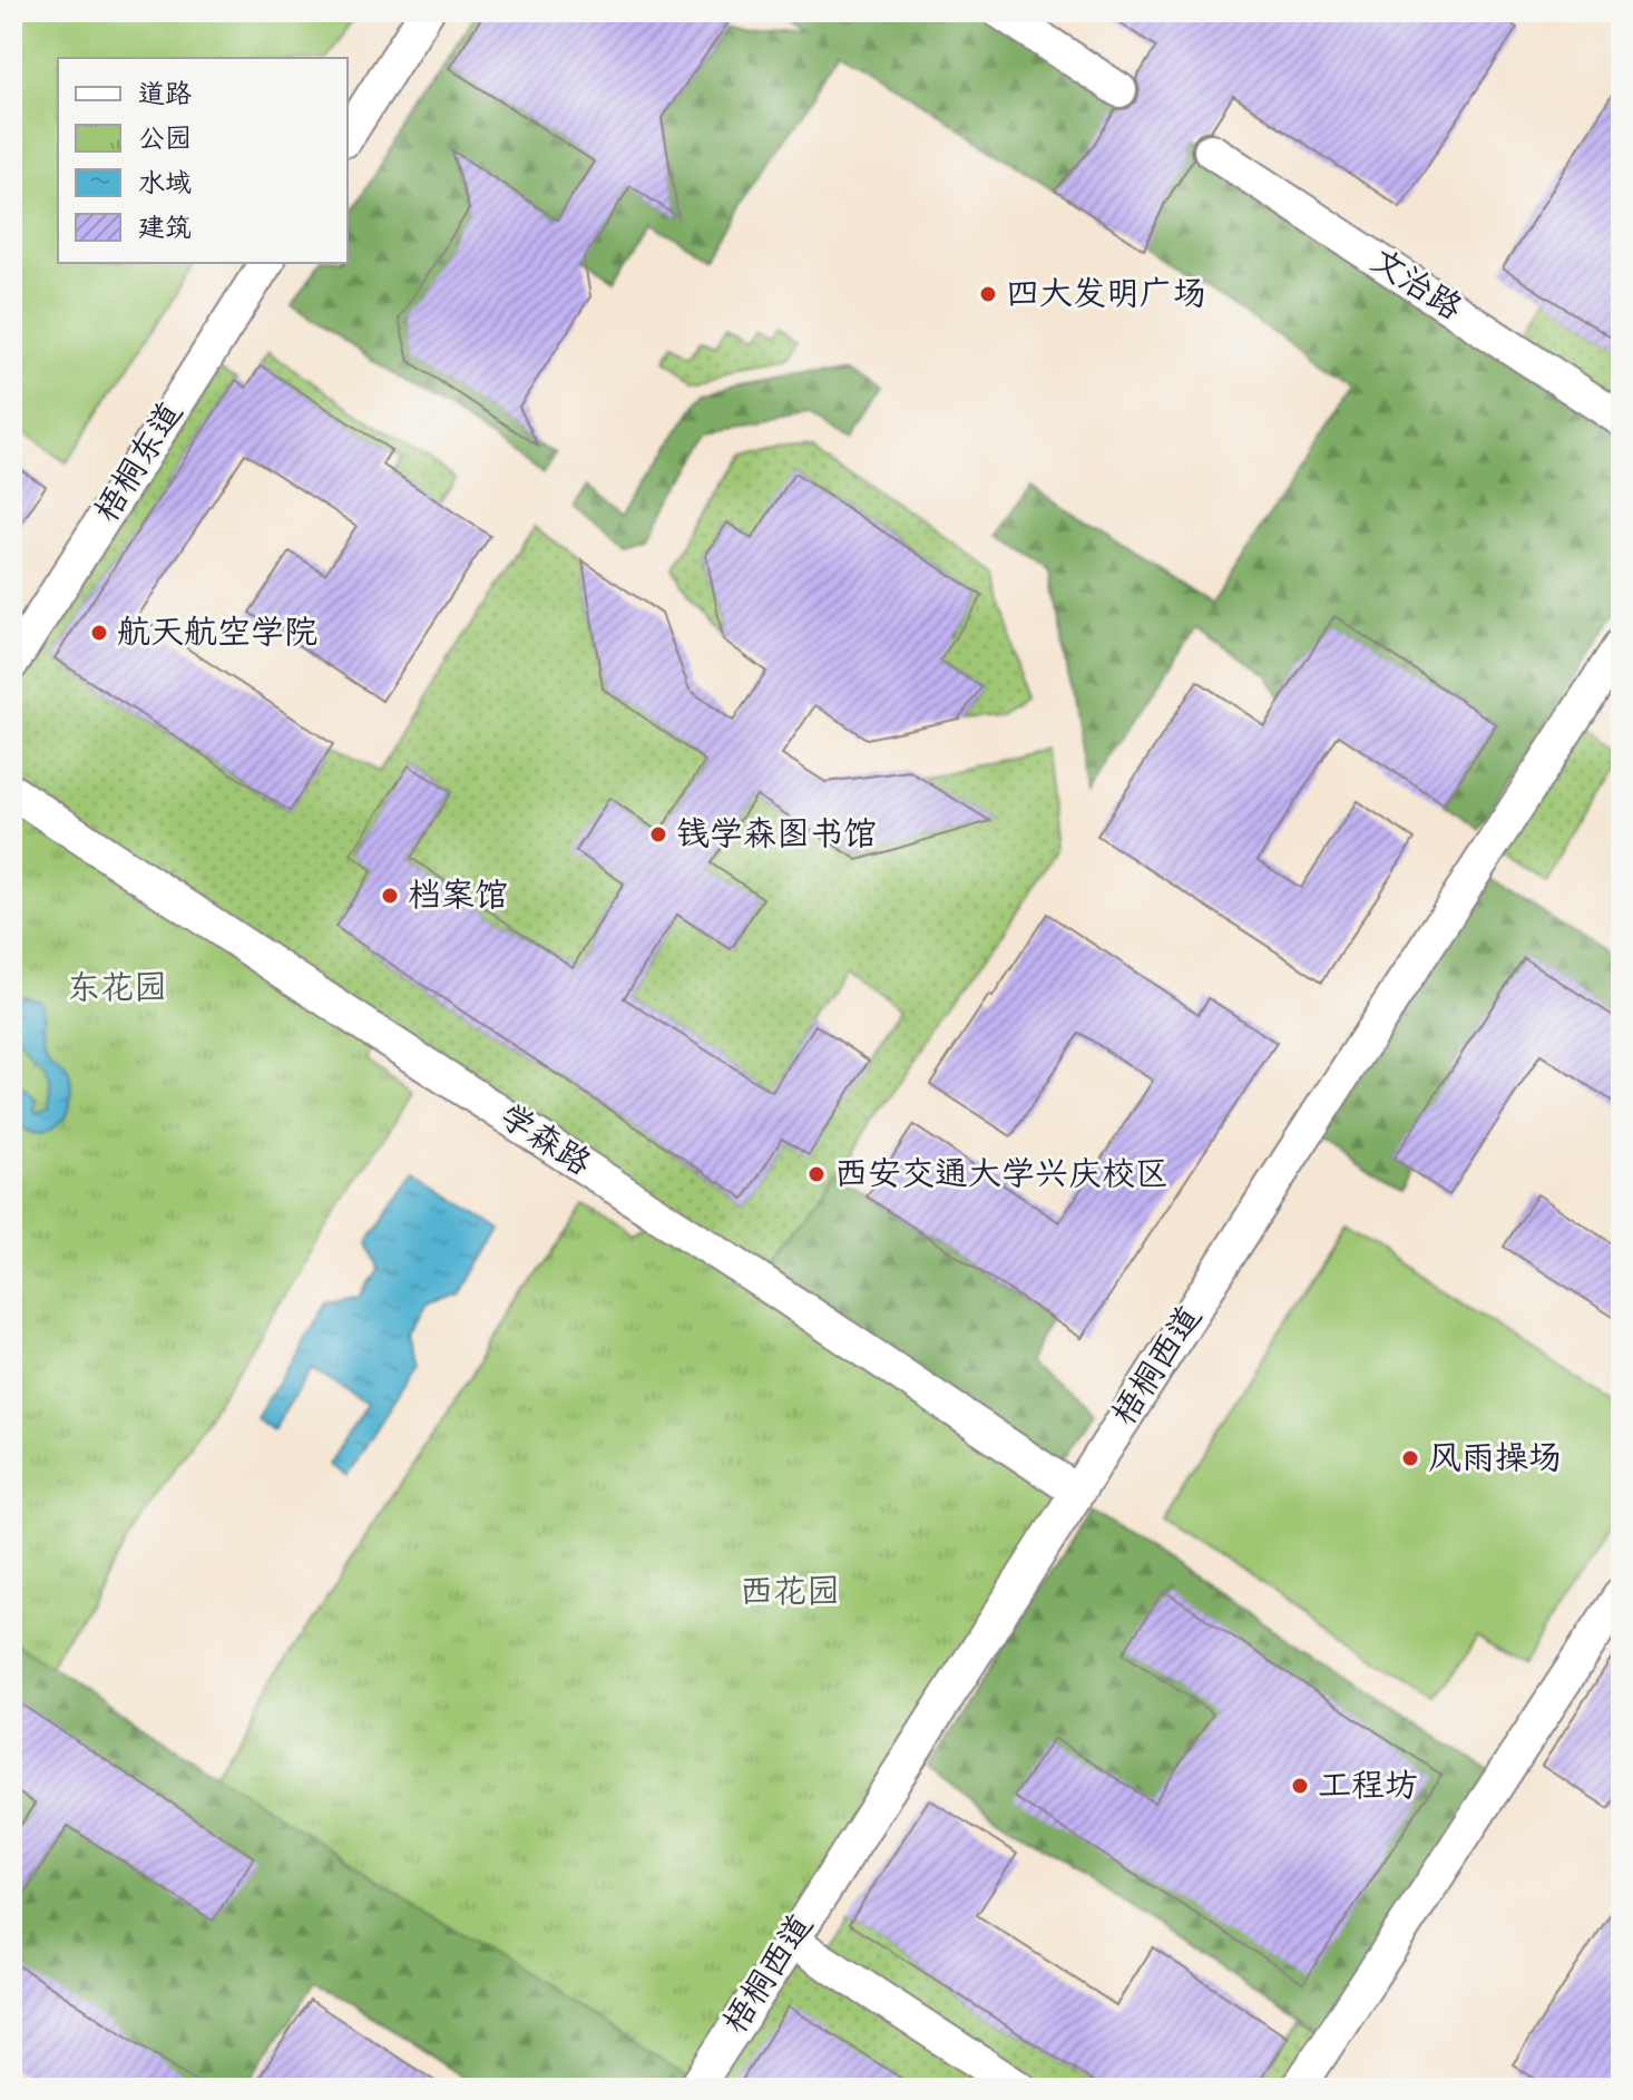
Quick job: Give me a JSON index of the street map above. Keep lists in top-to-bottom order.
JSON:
{
  "streets": {
    "street": [
      "文治路",
      "梧桐东道",
      "学森路",
      "梧桐西道"
    ]
  },
  "crossings": [
    ["学森路", "梧桐西道"]
  ],
  "parks": ["东花园", "西花园"],
  "places": [
    "四大发明广场",
    "航天航空学院",
    "钱学森图书馆",
    "档案馆",
    "西安交通大学兴庆校区",
    "风雨操场",
    "工程坊"
  ],
  "legend": [
    "道路",
    "公园",
    "水域",
    "建筑"
  ]
}
